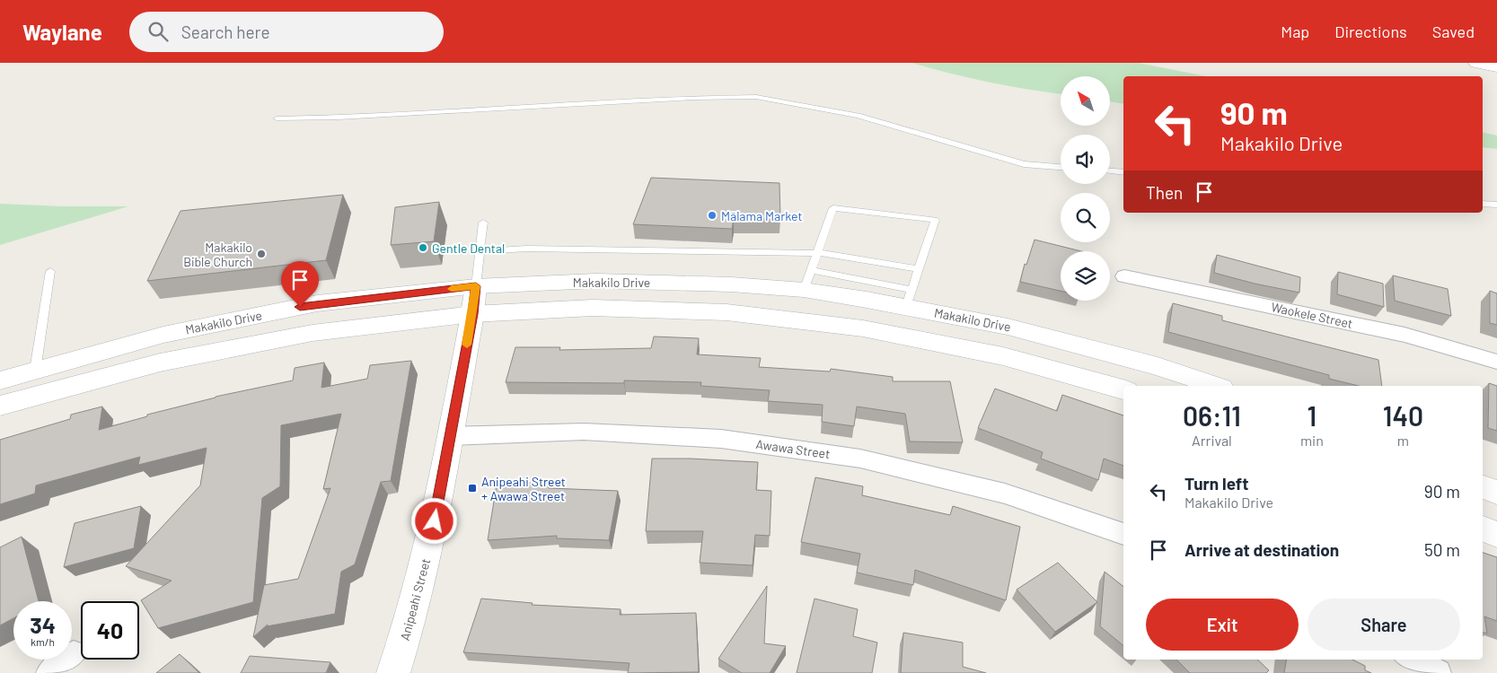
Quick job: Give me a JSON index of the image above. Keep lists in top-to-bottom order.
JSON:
{
  "streets": {
    "main road": ["Makakilo Drive", "Anipeahi Street"],
    "street": ["Waokele Street", "Awawa Street"]
  },
  "crossings": [
    ["Makakilo Drive", "Anipeahi Street"],
    ["Awawa Street", "Anipeahi Street"]
  ],
  "places": {
    "other": ["Mālama Market", "Gentle Dental", "Makakilo Bible Church"],
    "transit": ["Anipeahi Street + Awawa Street"]
  },
  "north": "top left",
  "page": {
    "header": "Waylane",
    "search": "Search here",
    "nav": ["Map", "Directions", "Saved"],
    "turn": ["90 m", "Makakilo Drive"],
    "then": "Then",
    "eta": [
      "06:11",
      "Arrival",
      "1",
      "min",
      "140",
      "m"
    ],
    "list": [
      {
        "name": "Turn left",
        "note": "Makakilo Drive",
        "value": "90 m"
      },
      {
        "name": "Arrive at destination",
        "value": "50 m"
      }
    ],
    "buttons": ["Exit", "Share"],
    "speed": "34 km/h",
    "limit": "40"
  }
}
